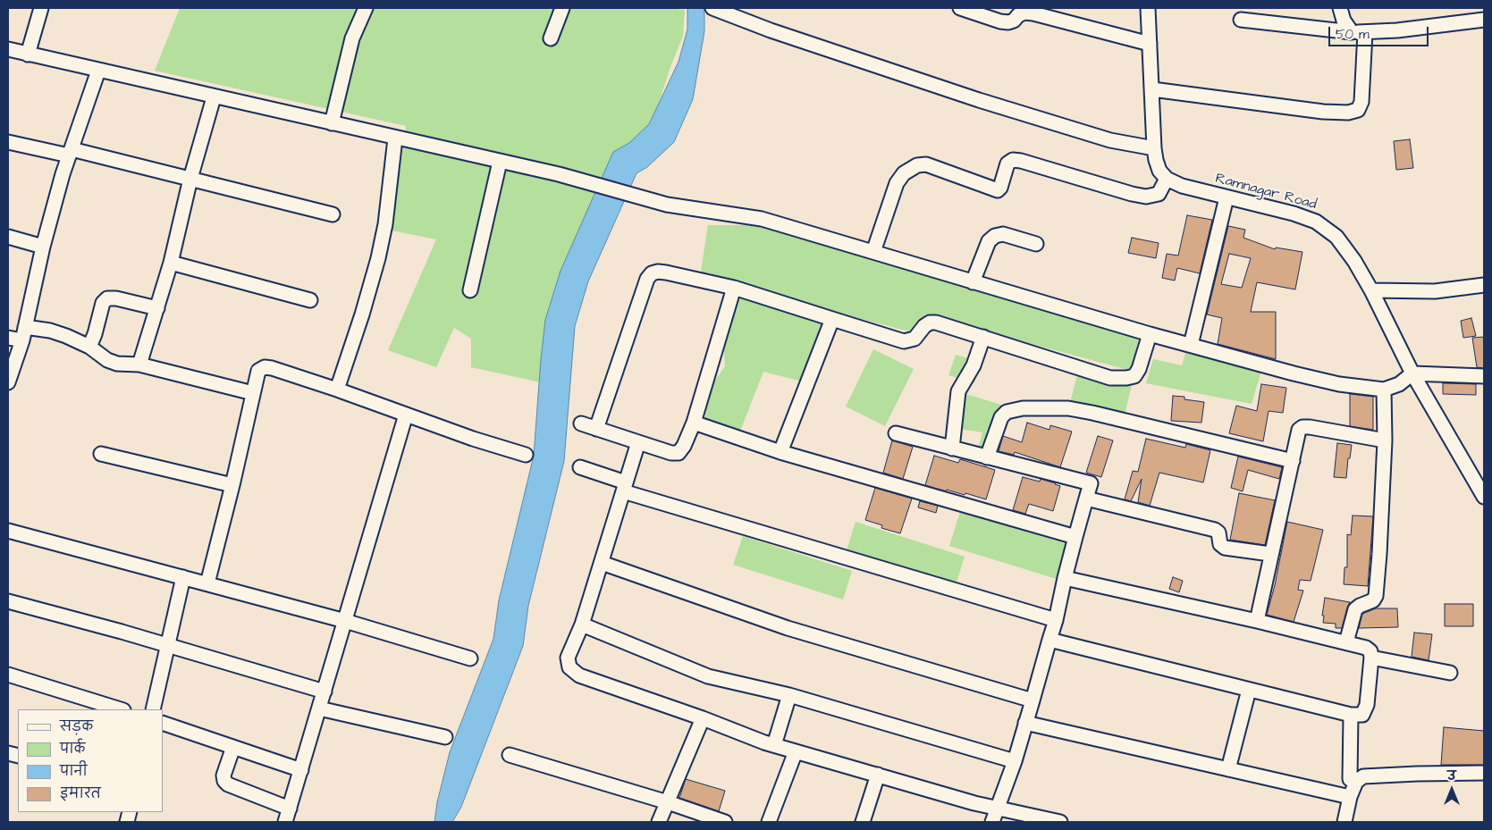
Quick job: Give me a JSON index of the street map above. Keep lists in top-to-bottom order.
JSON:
{
  "streets": {
    "street": ["Ramnagar Road"]
  },
  "legend": [
    "सड़क",
    "पार्क",
    "पानी",
    "इमारत"
  ],
  "scale_bar": "50 m",
  "north": "top"
}
